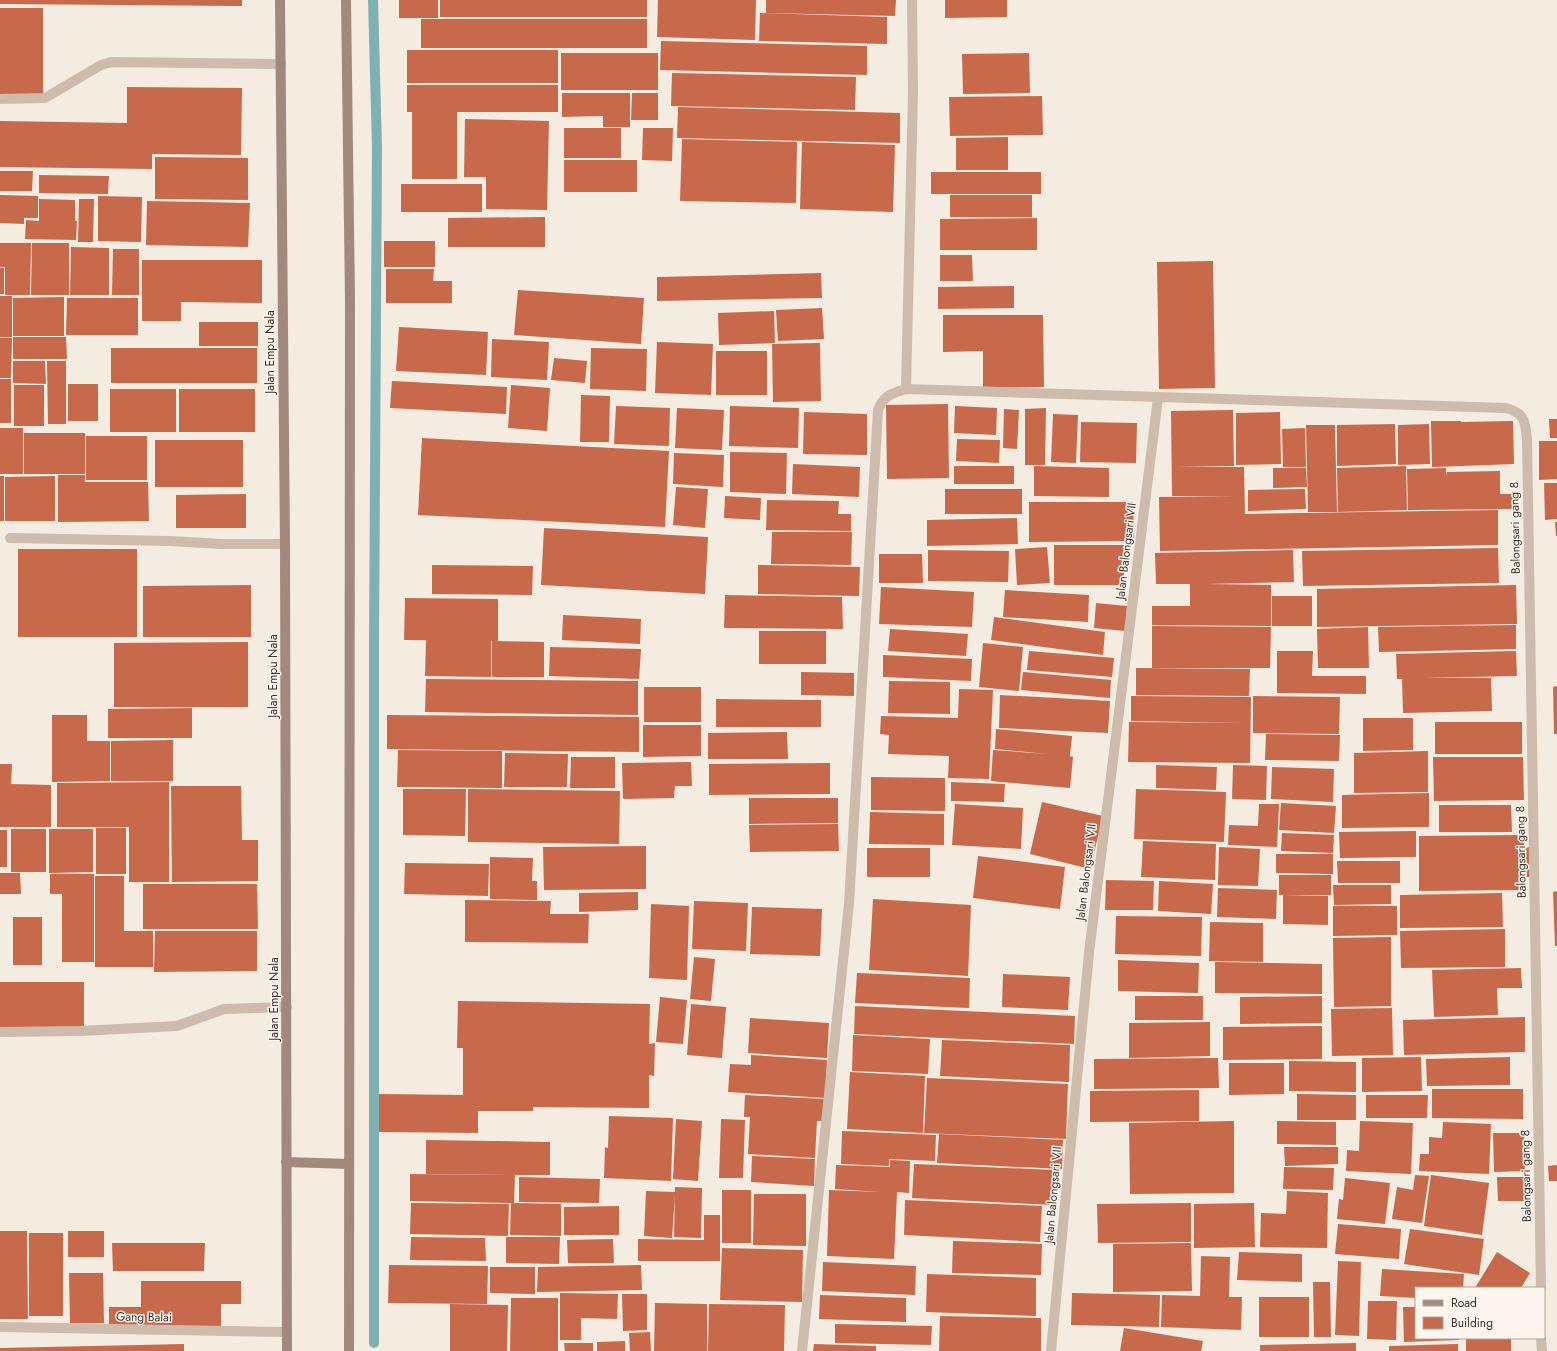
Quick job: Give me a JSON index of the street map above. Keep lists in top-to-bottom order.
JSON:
{
  "streets": {
    "main road": ["Jalan Empu Nala"],
    "street": ["Balongsari gang 8", "Jalan Balongsari VII", "Gang Balai"]
  },
  "crossings": [
    ["Jalan Empu Nala", "Gang Balai"],
    ["Balongsari gang 8", "Jalan Balongsari VII"]
  ],
  "legend": ["Road", "Building"]
}
